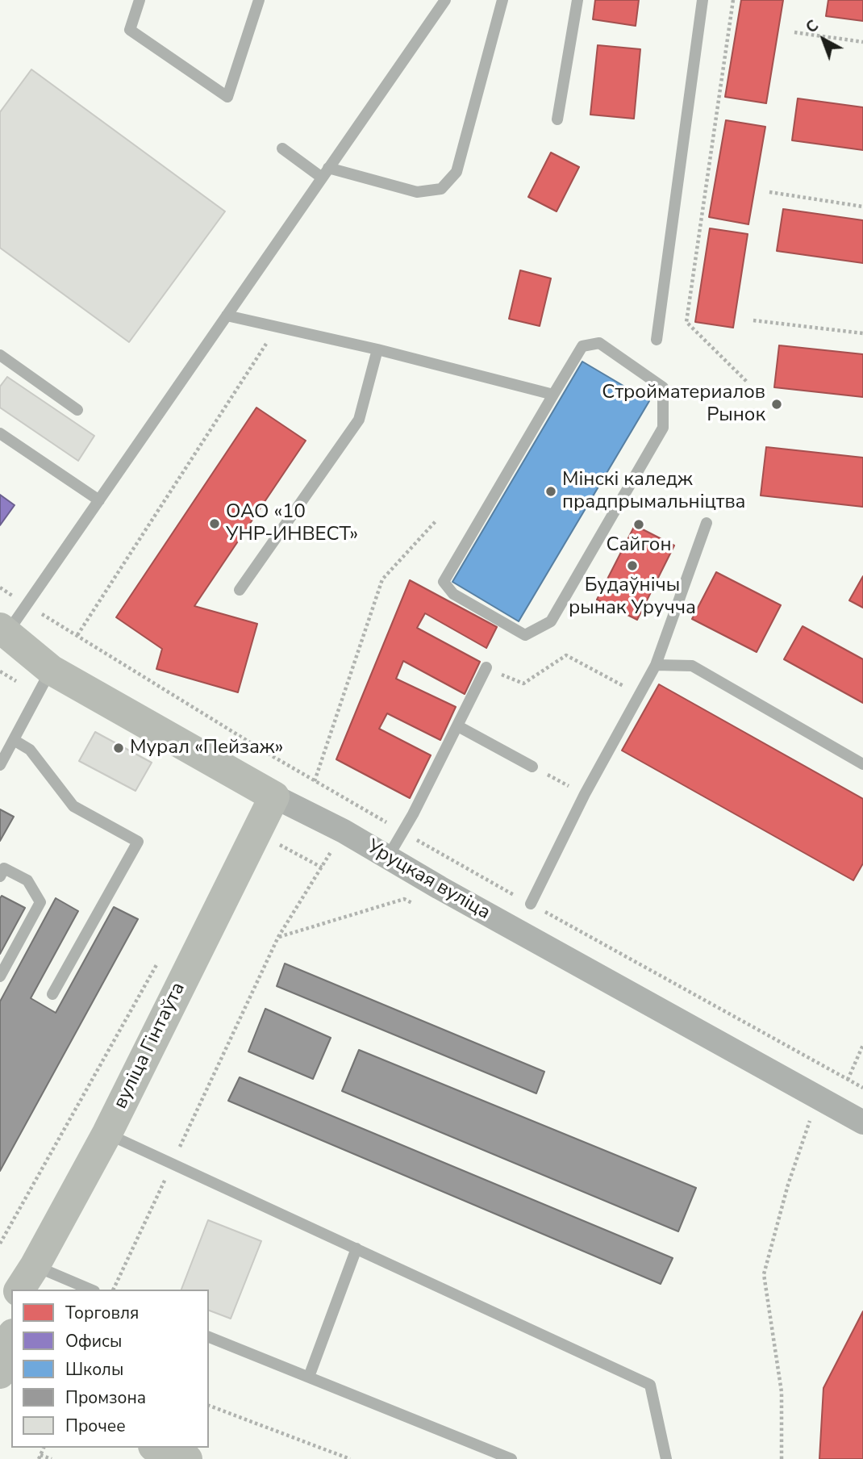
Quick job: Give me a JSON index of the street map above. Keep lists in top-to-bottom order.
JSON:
{
  "streets": {
    "street": ["Уруцкая вуліца", "вуліца Гінтаўта"]
  },
  "crossings": [
    ["Уруцкая вуліца", "вуліца Гінтаўта"]
  ],
  "places": [
    "Стройматериалов Рынок",
    "Мінскі каледж прадпрымальніцтва",
    "ОАО «10 УНР-ИНВЕСТ»",
    "Сайгон",
    "Будаўнічы рынак Уручча",
    "Мурал «Пейзаж»"
  ],
  "legend": [
    "Торговля",
    "Офисы",
    "Школы",
    "Промзона",
    "Прочее"
  ],
  "north": "top left"
}
